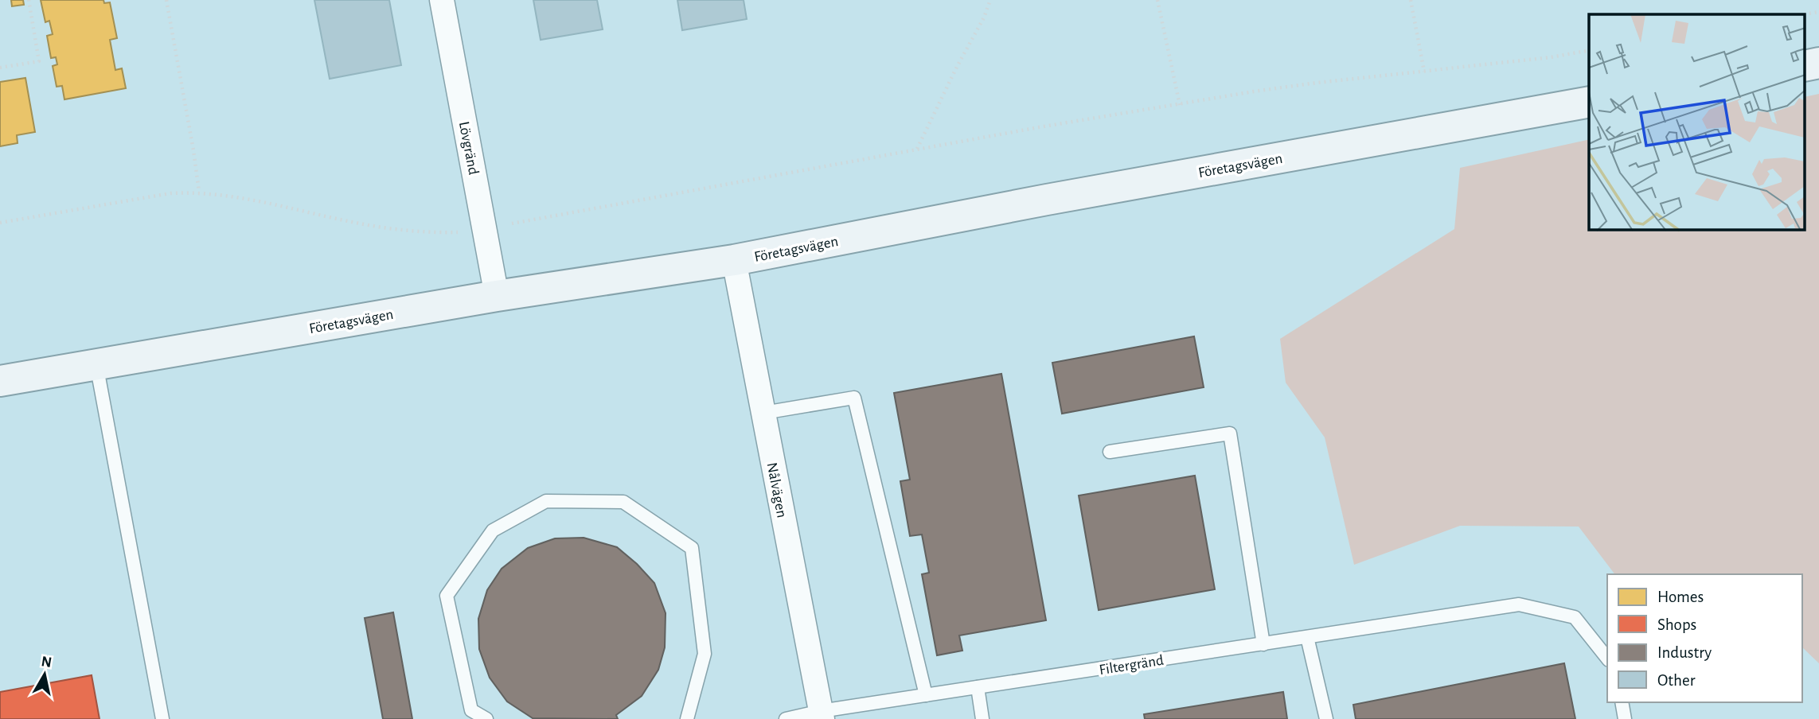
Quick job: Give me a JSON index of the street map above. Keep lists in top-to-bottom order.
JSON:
{
  "streets": {
    "street": ["Lövgränd", "Företagsvägen", "Nålvägen"],
    "lane": ["Filtergränd"]
  },
  "crossings": [
    ["Lövgränd", "Företagsvägen"],
    ["Företagsvägen", "Nålvägen"],
    ["Nålvägen", "Filtergränd"]
  ],
  "legend": [
    "Homes",
    "Shops",
    "Industry",
    "Other"
  ],
  "north": "top"
}
